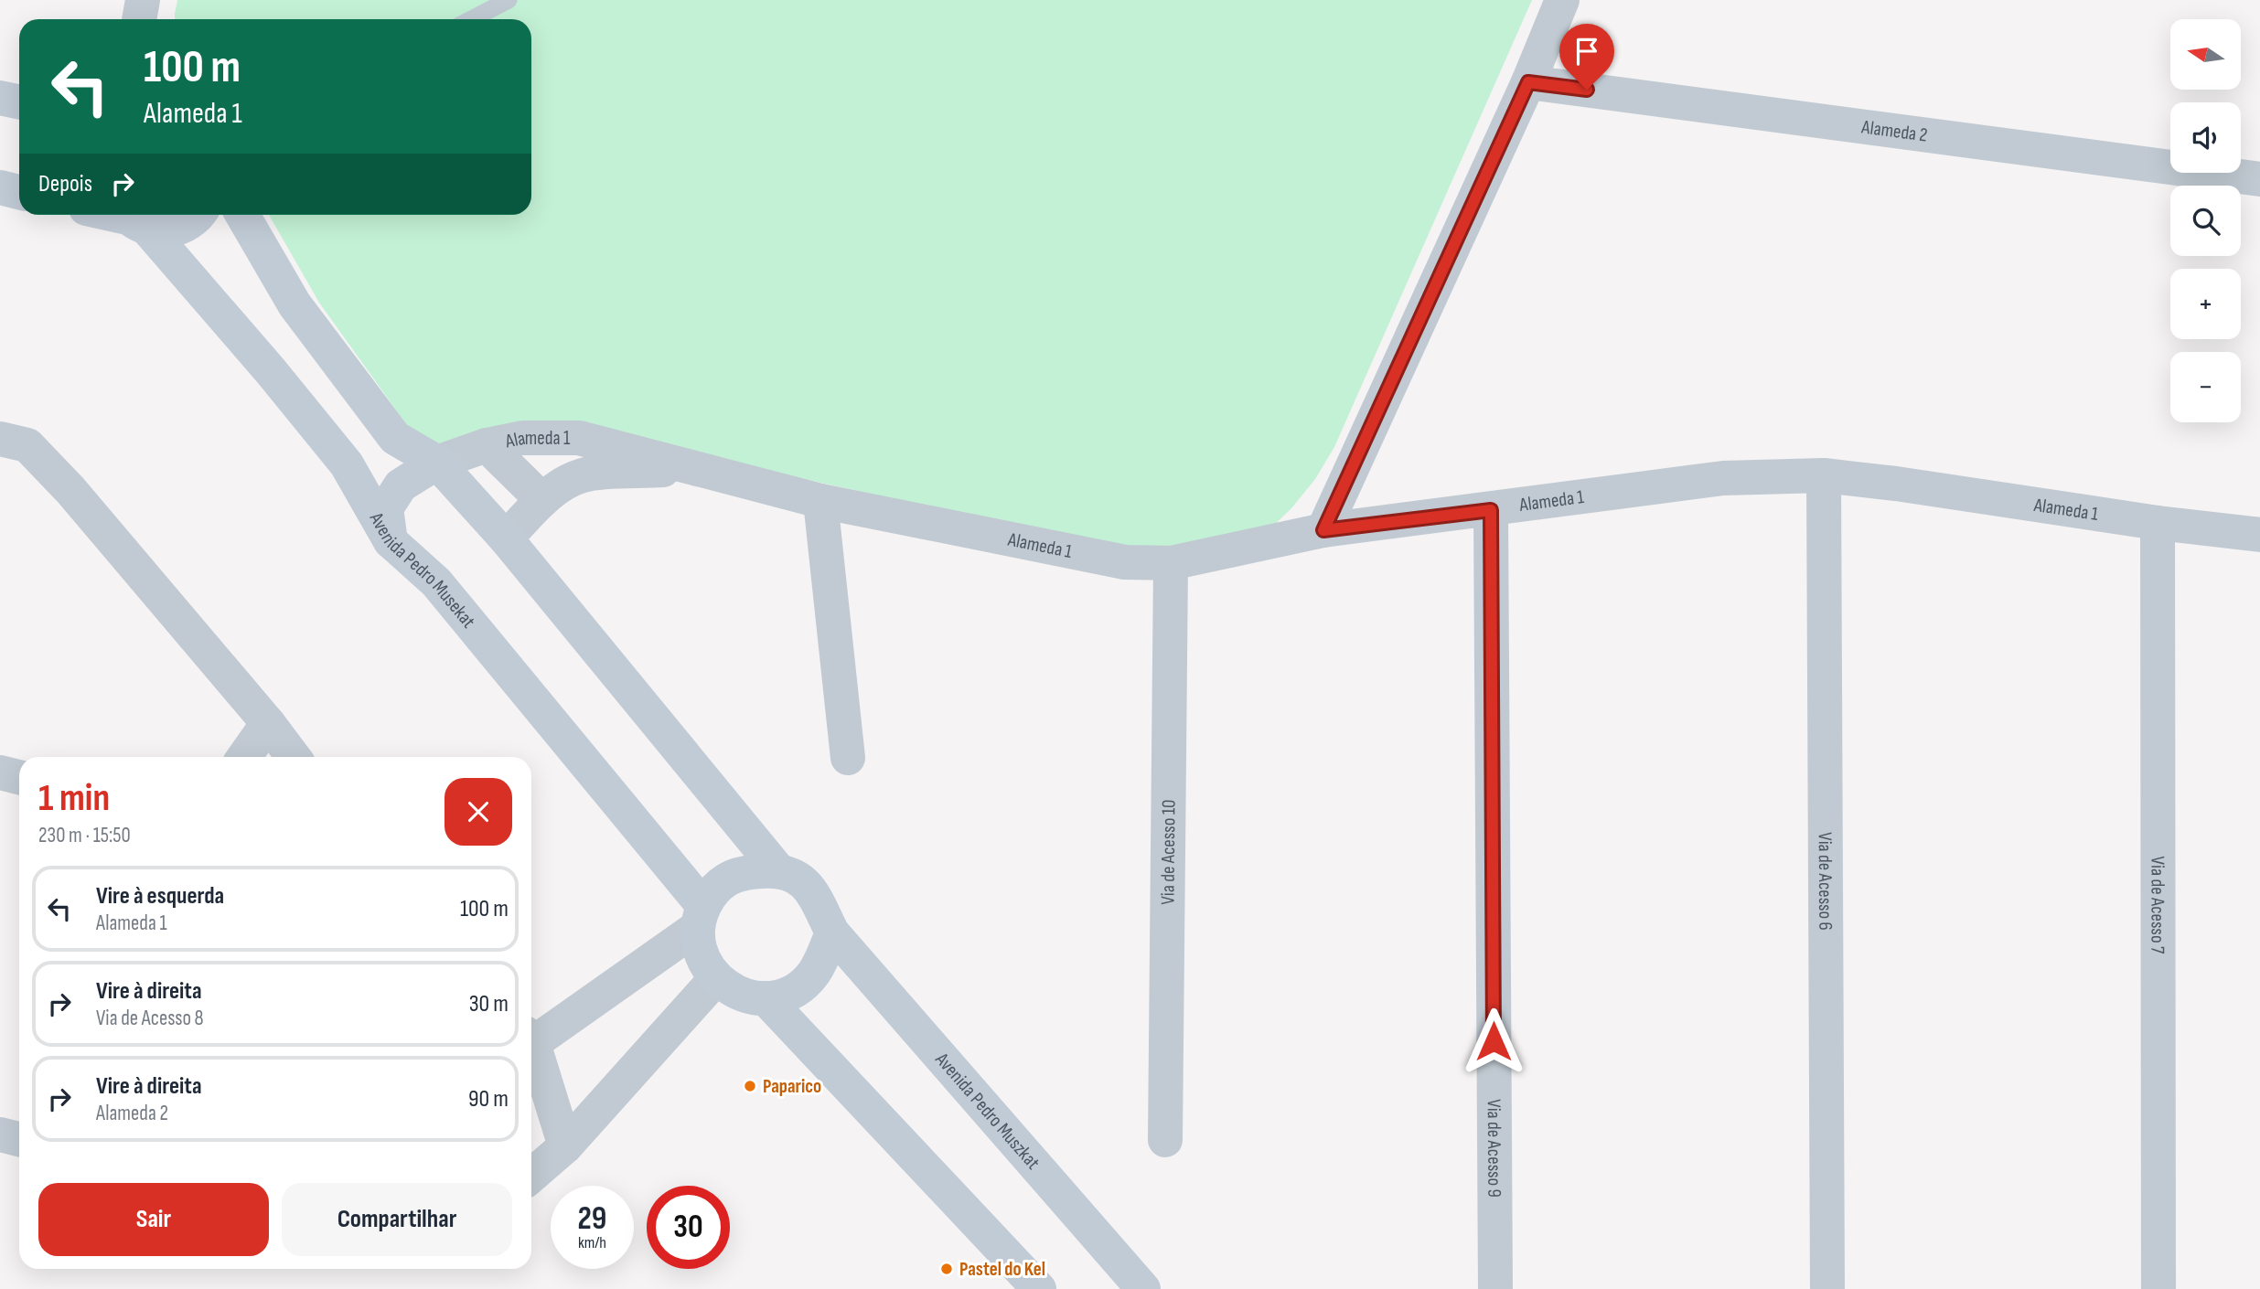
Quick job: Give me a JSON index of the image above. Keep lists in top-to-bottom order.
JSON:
{
  "streets": {
    "street": [
      "Alameda 2",
      "Alameda 1",
      "Avenida Pedro Musekat",
      "Via de Acesso 10",
      "Via de Acesso 6",
      "Via de Acesso 7",
      "Avenida Pedro Muszkat",
      "Via de Acesso 9"
    ]
  },
  "crossings": [
    ["Alameda 1", "Via de Acesso 10"],
    ["Alameda 1", "Via de Acesso 6"],
    ["Alameda 1", "Via de Acesso 7"],
    ["Alameda 1", "Via de Acesso 9"],
    ["Avenida Pedro Musekat", "Avenida Pedro Muszkat"]
  ],
  "places": ["Paparico", "Pastel do Kel"],
  "north": "left",
  "page": {
    "map_buttons": ["+", "−"],
    "turn": ["100 m", "Alameda 1"],
    "then": "Depois",
    "heading": ["1 min", "230 m · 15:50"],
    "list": [
      {
        "name": "Vire à esquerda",
        "note": "Alameda 1",
        "value": "100 m"
      },
      {
        "name": "Vire à direita",
        "note": "Via de Acesso 8",
        "value": "30 m"
      },
      {
        "name": "Vire à direita",
        "note": "Alameda 2",
        "value": "90 m"
      }
    ],
    "buttons": ["Sair", "Compartilhar"],
    "speed": "29 km/h",
    "limit": "30"
  }
}
